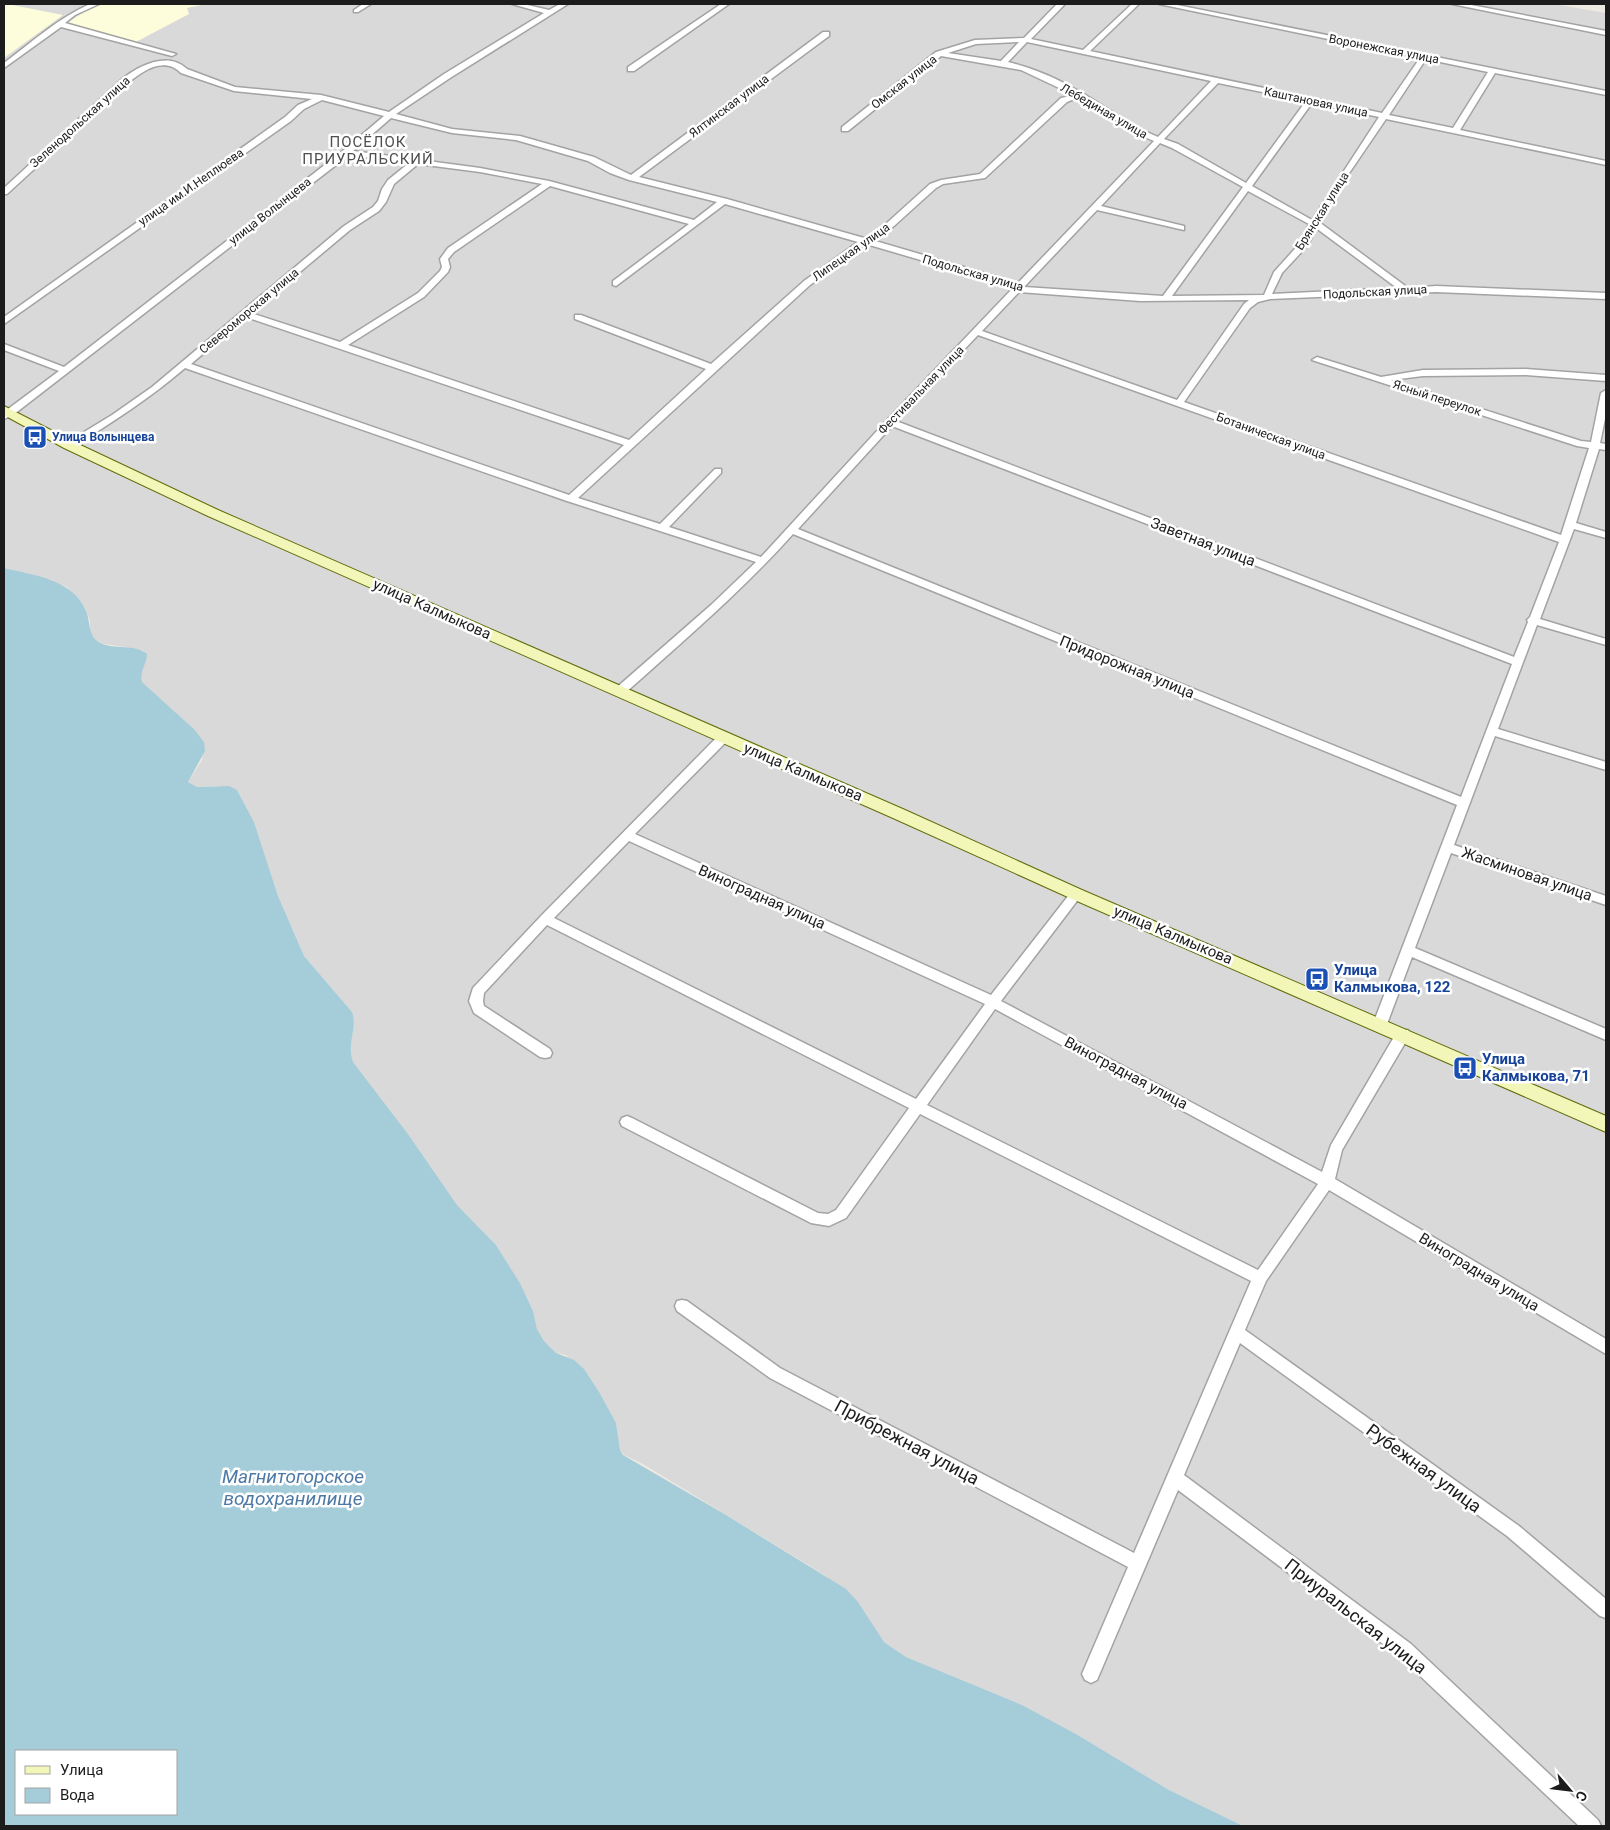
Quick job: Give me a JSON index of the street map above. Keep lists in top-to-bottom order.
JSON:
{
  "streets": {
    "main road": ["улица Калмыкова"],
    "street": [
      "Воронежская улица",
      "Омская улица",
      "Каштановая улица",
      "Ялтинская улица",
      "Лебединая улица",
      "Зеленодольская улица",
      "улица им.И.Неплюева",
      "улица Волынцева",
      "Брянская улица",
      "Липецкая улица",
      "Подольская улица",
      "Североморская улица",
      "Фестивальная улица",
      "Ясный переулок",
      "Ботаническая улица",
      "Заветная улица",
      "Придорожная улица",
      "Жасминовая улица",
      "Виноградная улица",
      "Прибрежная улица",
      "Рубежная улица",
      "Приуральская улица"
    ]
  },
  "crossings": [
    ["Воронежская улица", "Брянская улица"],
    ["Омская улица", "Каштановая улица"],
    ["Омская улица", "Лебединая улица"],
    ["Каштановая улица", "Брянская улица"],
    ["Каштановая улица", "Фестивальная улица"],
    ["Ялтинская улица", "Подольская улица"],
    ["Лебединая улица", "Брянская улица"],
    ["Лебединая улица", "Липецкая улица"],
    ["Лебединая улица", "Подольская улица"],
    ["Лебединая улица", "Фестивальная улица"],
    ["Зеленодольская улица", "улица им.И.Неплюева"],
    ["улица Волынцева", "Подольская улица"],
    ["улица Волынцева", "улица Калмыкова"],
    ["Брянская улица", "Подольская улица"],
    ["Липецкая улица", "Подольская улица"],
    ["Подольская улица", "Фестивальная улица"],
    ["Североморская улица", "улица Калмыкова"],
    ["Фестивальная улица", "Ботаническая улица"],
    ["Фестивальная улица", "Заветная улица"],
    ["Фестивальная улица", "улица Калмыкова"],
    ["Фестивальная улица", "Придорожная улица"]
  ],
  "districts": ["ПОСЁЛОК ПРИУРАЛЬСКИЙ"],
  "water": ["Магнитогорское водохранилище"],
  "places": {
    "bus stop": ["Улица Волынцева", "Улица Калмыкова, 122", "Улица Калмыкова, 71"]
  },
  "legend": ["Улица", "Вода"],
  "north": "bottom right"
}
